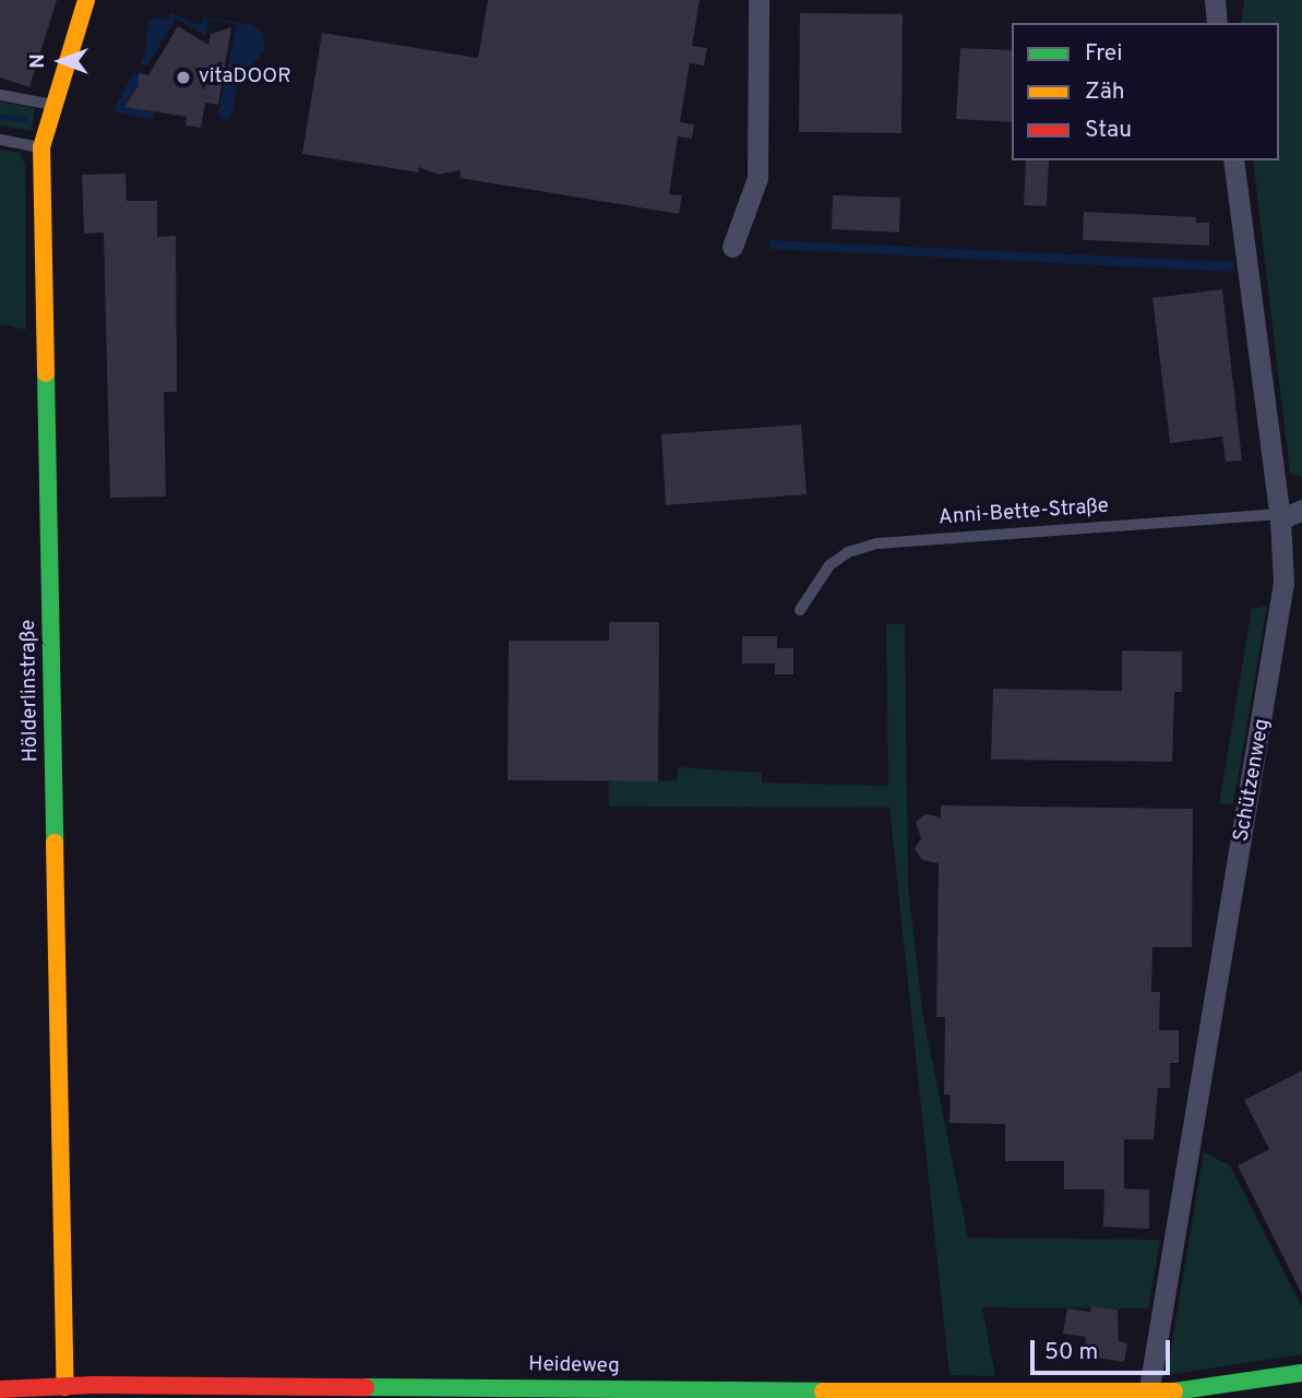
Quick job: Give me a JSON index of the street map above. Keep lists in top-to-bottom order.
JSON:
{
  "streets": {
    "street": ["Hölderlinstraße", "Schützenweg", "Heideweg"],
    "lane": ["Anni-Bette-Straße"]
  },
  "crossings": [
    ["Anni-Bette-Straße", "Schützenweg"],
    ["Hölderlinstraße", "Heideweg"],
    ["Schützenweg", "Heideweg"]
  ],
  "places": ["vitaDOOR"],
  "legend": ["Frei", "Zäh", "Stau"],
  "scale_bar": "50 m",
  "north": "left"
}
